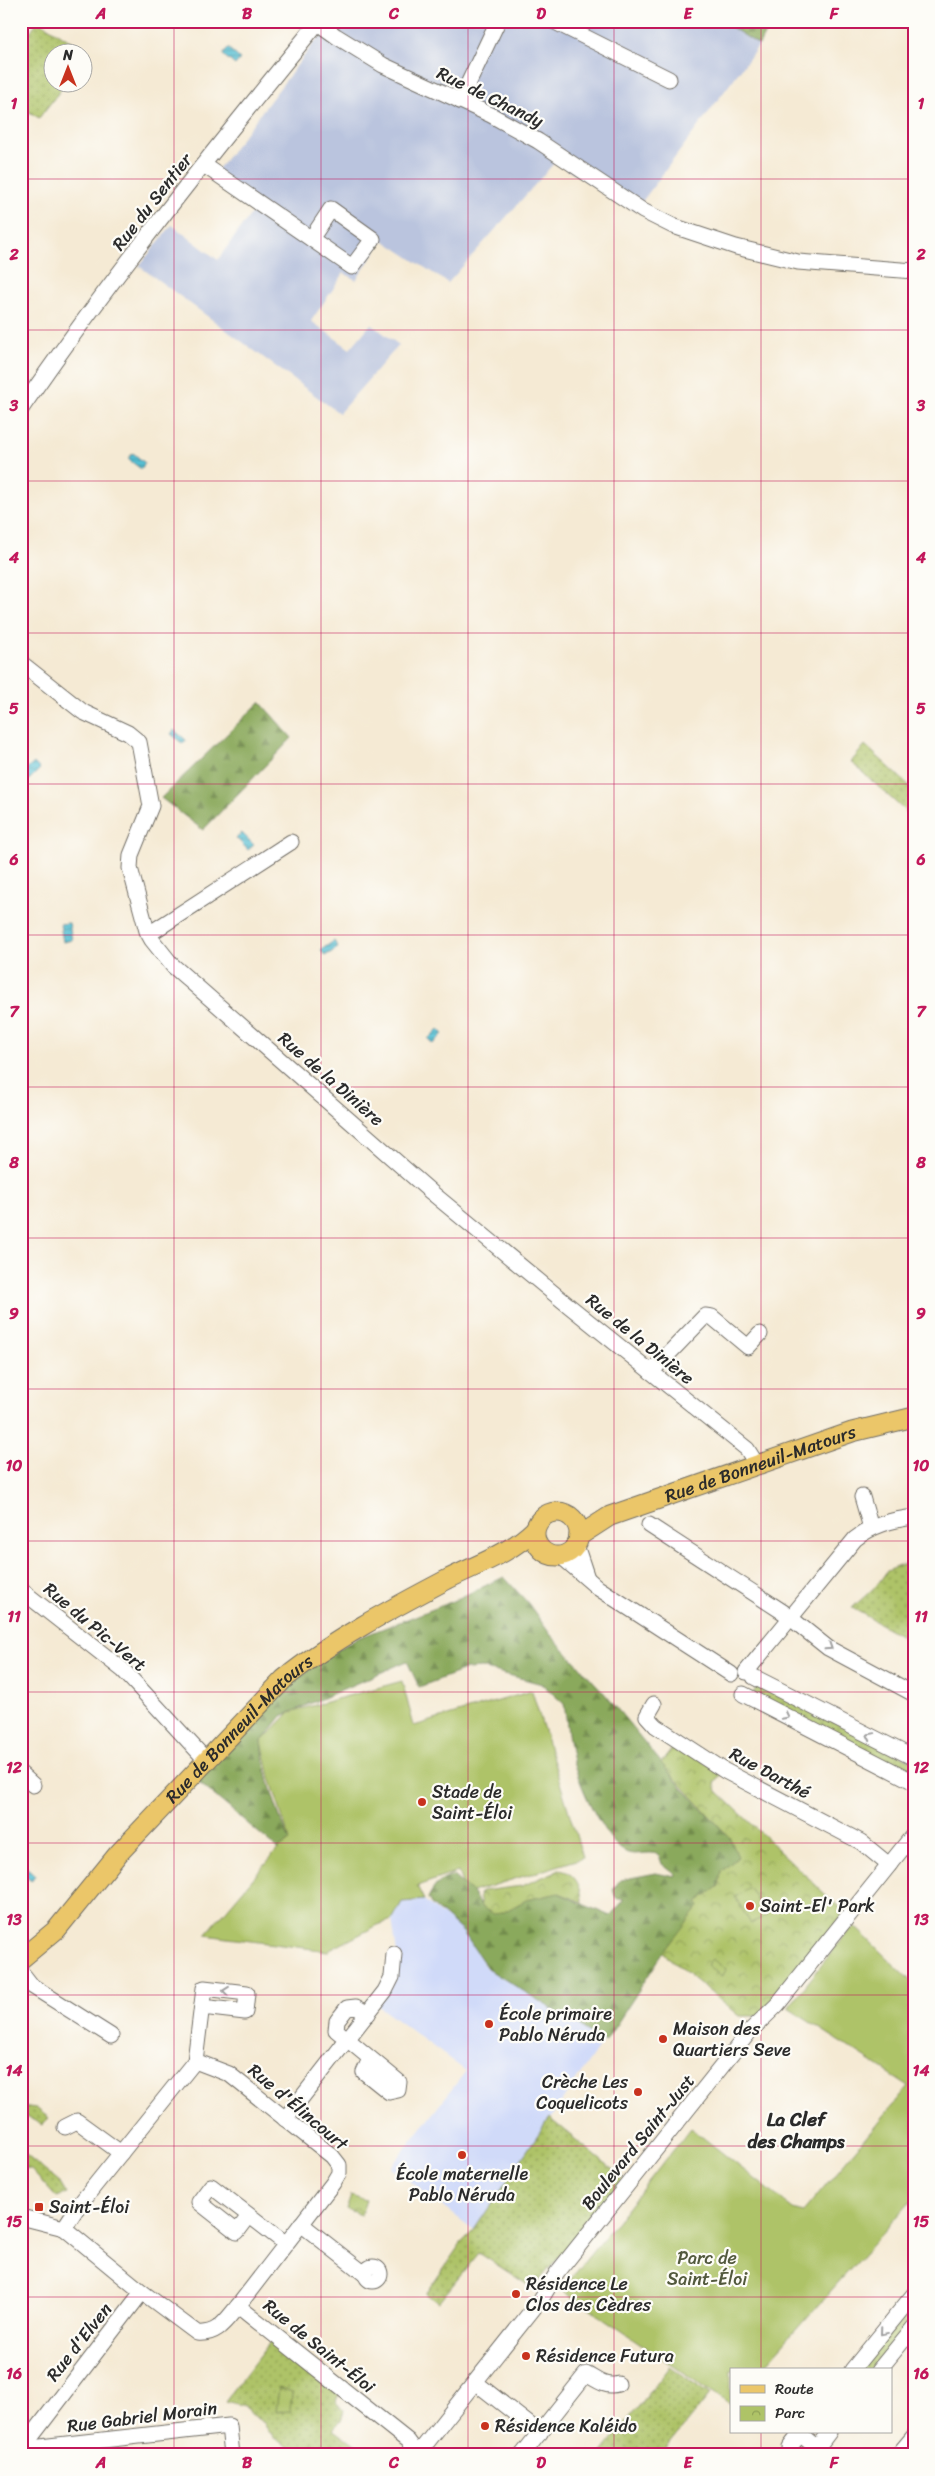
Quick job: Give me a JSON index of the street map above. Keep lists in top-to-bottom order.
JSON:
{
  "streets": {
    "main road": ["Rue de Bonneuil-Matours"],
    "street": [
      "Rue de Chandy",
      "Rue du Sentier",
      "Rue de la Dinière",
      "Rue du Pic-Vert",
      "Rue Darthé",
      "Rue d'Élincourt",
      "Boulevard Saint-Just",
      "Rue d'Elven",
      "Rue de Saint-Éloi",
      "Rue Gabriel Morain"
    ]
  },
  "crossings": [
    ["Rue de Chandy", "Rue du Sentier"],
    ["Rue de la Dinière", "Rue de Bonneuil-Matours"],
    ["Rue de Bonneuil-Matours", "Rue du Pic-Vert"],
    ["Rue Darthé", "Boulevard Saint-Just"],
    ["Rue d'Élincourt", "Rue de Saint-Éloi"],
    ["Boulevard Saint-Just", "Rue de Saint-Éloi"],
    ["Rue d'Elven", "Rue de Saint-Éloi"],
    ["Rue d'Elven", "Rue Gabriel Morain"]
  ],
  "districts": ["La Clef des Champs"],
  "parks": ["Parc de Saint-Éloi"],
  "places": {
    "other": [
      "Stade de Saint-Éloi",
      "Saint-El' Park",
      "École primaire Pablo Néruda",
      "Maison des Quartiers Seve",
      "Crèche Les Coquelicots",
      "École maternelle Pablo Néruda",
      "Résidence Le Clos des Cèdres",
      "Résidence Futura",
      "Résidence Kaléido"
    ],
    "transit": ["Saint-Éloi"]
  },
  "legend": ["Route", "Parc"],
  "north": "top",
  "grid": {
    "columns": [
      "A",
      "B",
      "C",
      "D",
      "E",
      "F"
    ],
    "rows": [
      "1",
      "2",
      "3",
      "4",
      "5",
      "6",
      "7",
      "8",
      "9",
      "10",
      "11",
      "12",
      "13",
      "14",
      "15",
      "16"
    ]
  }
}
